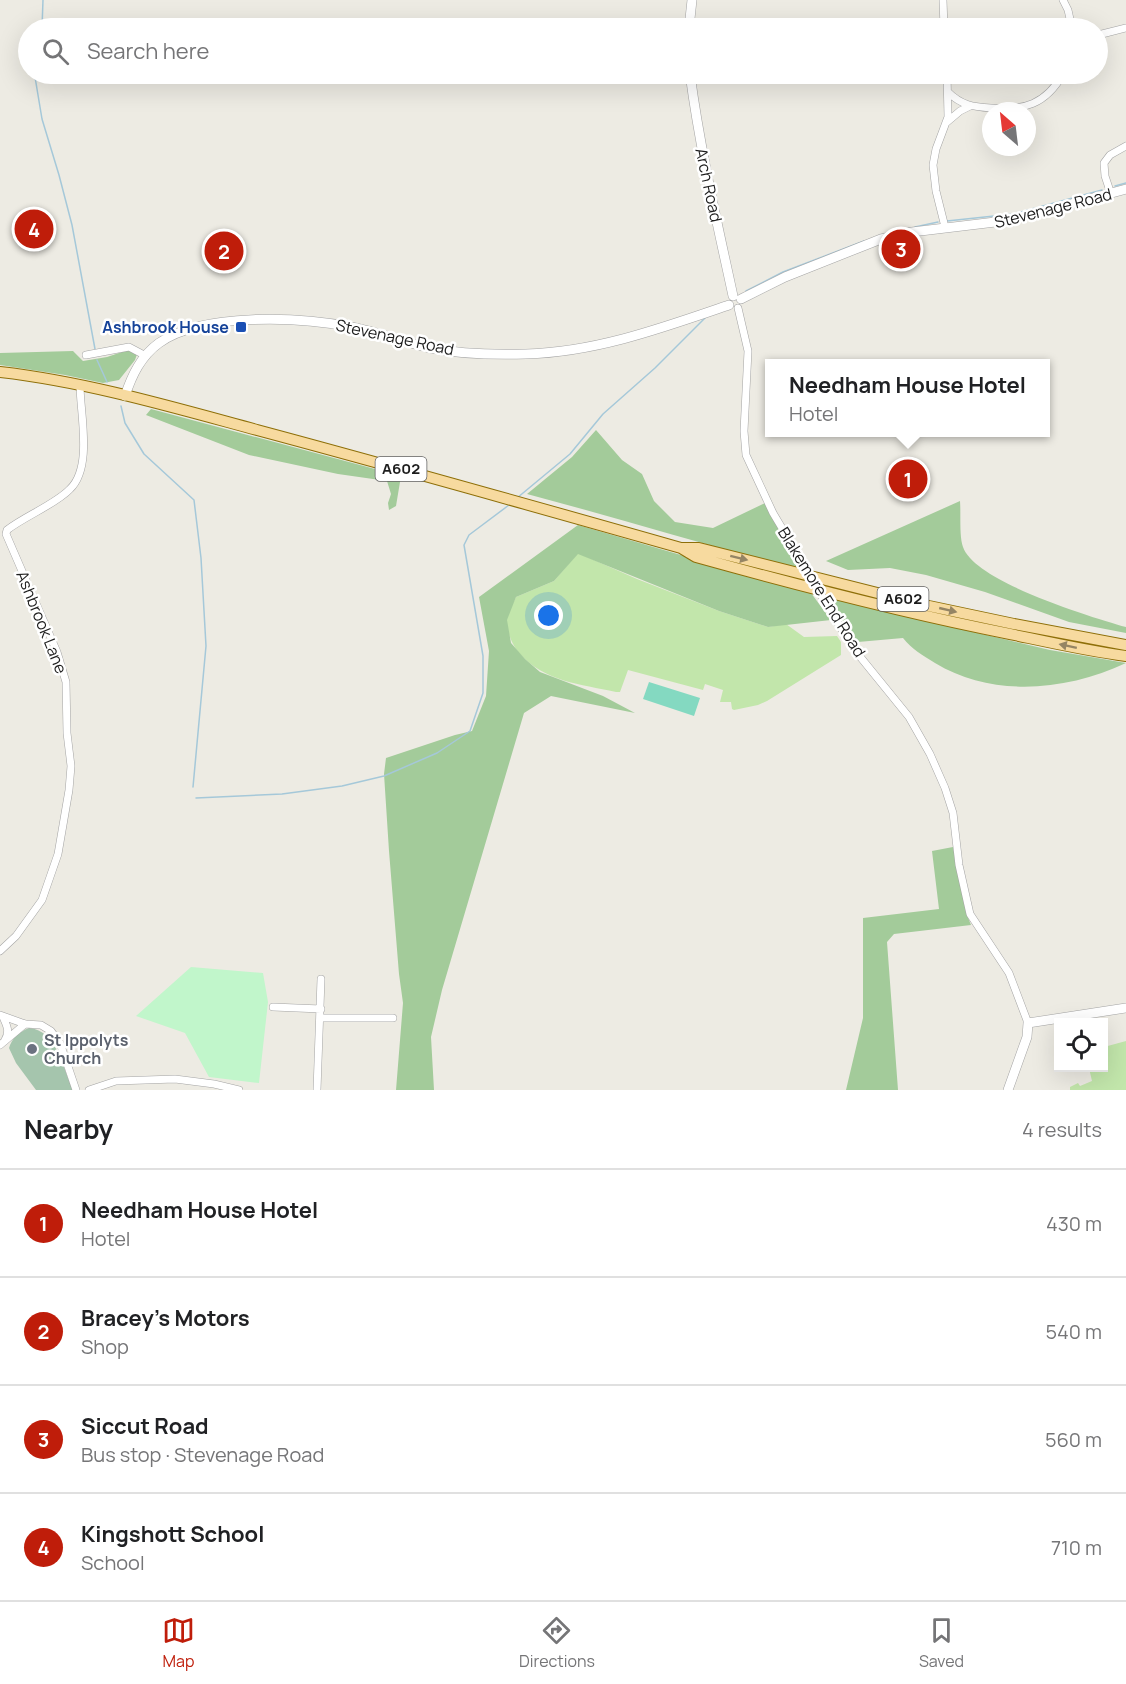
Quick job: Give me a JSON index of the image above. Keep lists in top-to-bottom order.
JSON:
{
  "streets": {
    "main road": ["A602"],
    "street": [
      "Arch Road",
      "Stevenage Road",
      "Blakemore End Road",
      "Ashbrook Lane"
    ]
  },
  "crossings": [
    ["Arch Road", "Stevenage Road"],
    ["Arch Road", "Blakemore End Road"],
    ["Stevenage Road", "A602"],
    ["Stevenage Road", "Blakemore End Road"],
    ["A602", "Ashbrook Lane"]
  ],
  "places": {
    "transit": ["Ashbrook House"],
    "other": ["St Ippolyts Church"]
  },
  "north": "top left",
  "page": {
    "search": "Search here",
    "pins": [
      "4",
      "3",
      "2",
      "1"
    ],
    "popup": ["Needham House Hotel", "Hotel"],
    "heading": ["Nearby", "4 results"],
    "list": [
      {
        "mark": "1",
        "name": "Needham House Hotel",
        "note": "Hotel",
        "value": "430 m"
      },
      {
        "mark": "2",
        "name": "Bracey's Motors",
        "note": "Shop",
        "value": "540 m"
      },
      {
        "mark": "3",
        "name": "Siccut Road",
        "note": "Bus stop · Stevenage Road",
        "value": "560 m"
      },
      {
        "mark": "4",
        "name": "Kingshott School",
        "note": "School",
        "value": "710 m"
      }
    ],
    "nav": ["Map", "Directions", "Saved"]
  }
}
